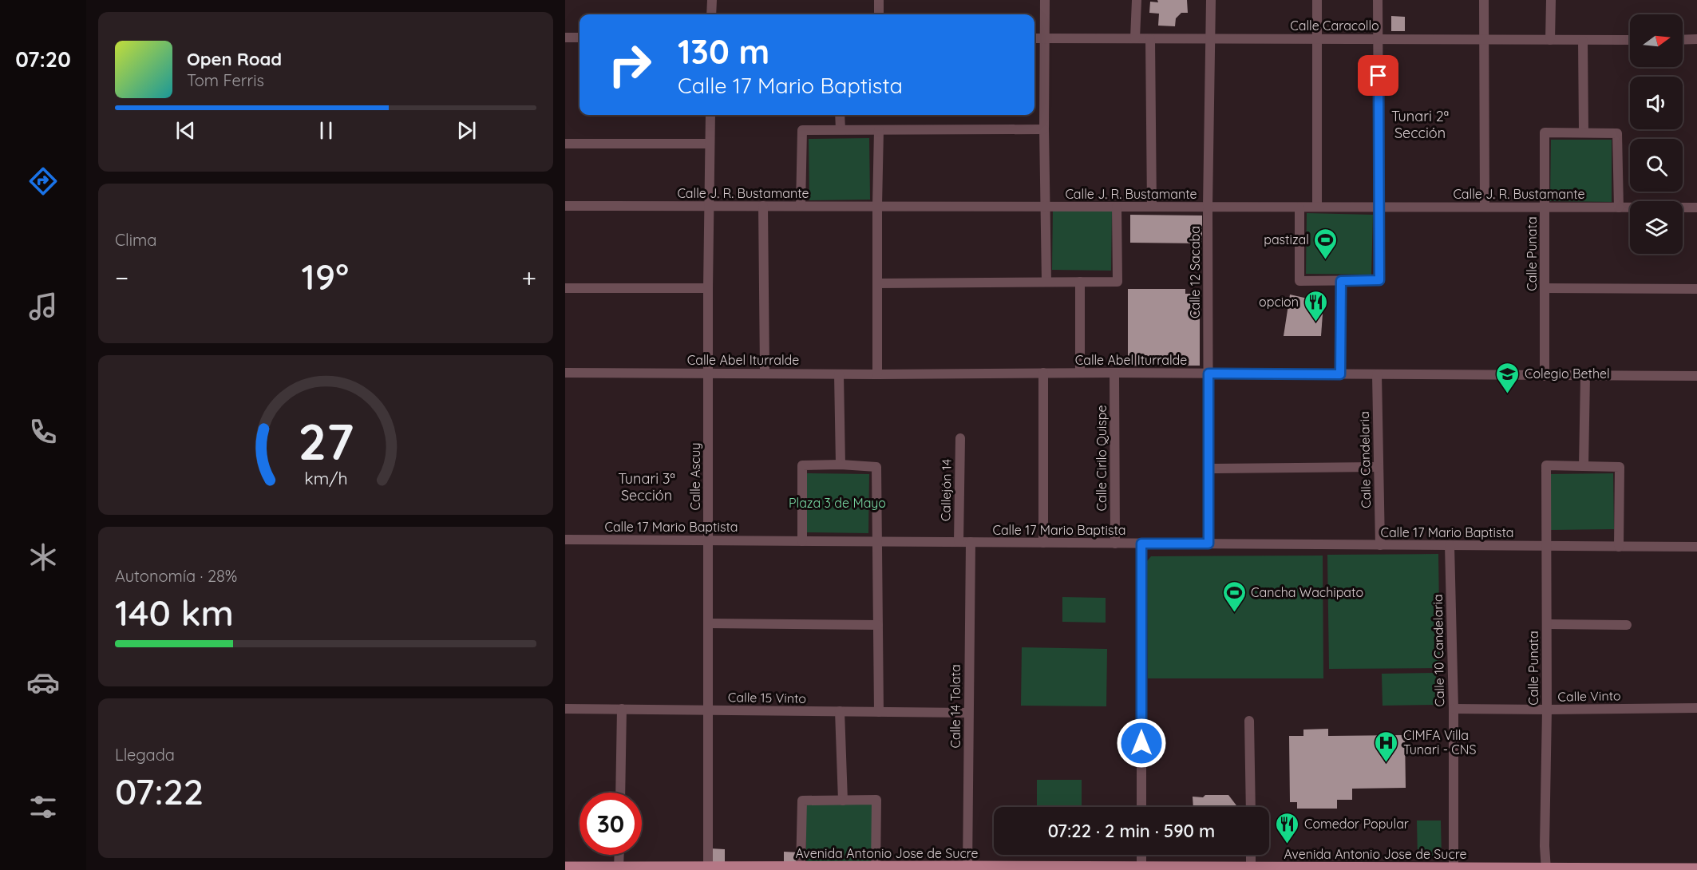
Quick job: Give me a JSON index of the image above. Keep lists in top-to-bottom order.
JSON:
{
  "streets": {
    "main road": ["Avenida Antonio Jose de Sucre"],
    "street": [
      "Calle Caracollo",
      "Calle J. R. Bustamante",
      "Calle Punata",
      "Calle 12 Sacaba",
      "Calle Abel Iturralde",
      "Calle Cirilo Quispe",
      "Calle Candelaria",
      "Calle Ascuy",
      "Callejón 14",
      "Calle 17 Mario Baptista",
      "Calle 10 Candelaria",
      "Calle Vinto",
      "Calle 15 Vinto",
      "Calle 14 Tolata"
    ]
  },
  "crossings": [
    ["Calle Caracollo", "Calle 12 Sacaba"],
    ["Calle J. R. Bustamante", "Calle Punata"],
    ["Calle J. R. Bustamante", "Calle 12 Sacaba"],
    ["Calle J. R. Bustamante", "Calle Ascuy"],
    ["Calle Punata", "Calle Abel Iturralde"],
    ["Calle Punata", "Calle 17 Mario Baptista"],
    ["Calle Punata", "Calle Vinto"],
    ["Calle Punata", "Avenida Antonio Jose de Sucre"],
    ["Calle 12 Sacaba", "Calle Abel Iturralde"],
    ["Calle 12 Sacaba", "Calle 17 Mario Baptista"],
    ["Calle Abel Iturralde", "Calle Cirilo Quispe"],
    ["Calle Abel Iturralde", "Calle Candelaria"],
    ["Calle Abel Iturralde", "Calle Ascuy"],
    ["Calle Cirilo Quispe", "Calle 17 Mario Baptista"],
    ["Calle Candelaria", "Calle 17 Mario Baptista"],
    ["Calle Ascuy", "Calle 17 Mario Baptista"],
    ["Calle Ascuy", "Calle 15 Vinto"],
    ["Calle Ascuy", "Avenida Antonio Jose de Sucre"],
    ["Callejón 14", "Calle 17 Mario Baptista"],
    ["Calle 17 Mario Baptista", "Calle 10 Candelaria"],
    ["Calle 17 Mario Baptista", "Calle 14 Tolata"],
    ["Calle 10 Candelaria", "Calle Vinto"],
    ["Calle 10 Candelaria", "Avenida Antonio Jose de Sucre"],
    ["Calle 15 Vinto", "Calle 14 Tolata"],
    ["Calle 14 Tolata", "Avenida Antonio Jose de Sucre"]
  ],
  "districts": ["Tunari 2ª Sección", "Tunari 3ª Sección"],
  "parks": ["Plaza 3 de Mayo"],
  "places": {
    "sports": ["pastizal", "Cancha Wachipato"],
    "restaurant": ["opcion", "Comedor Popular"],
    "school or university": ["Colegio Bethel"],
    "hospital": ["CIMFA Villa Tunari - CNS"]
  },
  "north": "right",
  "page": {
    "tabs": "07:20",
    "turn": ["130 m", "Calle 17 Mario Baptista"],
    "song": ["Open Road", "Tom Ferris"],
    "tile": [
      "Clima",
      ["Autonomía · 28%", "140 km"],
      ["Llegada", "07:22"]
    ],
    "heat": ["−", "19°", "+"],
    "limit": "30",
    "trip": "07:22 · 2 min · 590 m",
    "gauge": ["27", "km/h"]
  }
}
